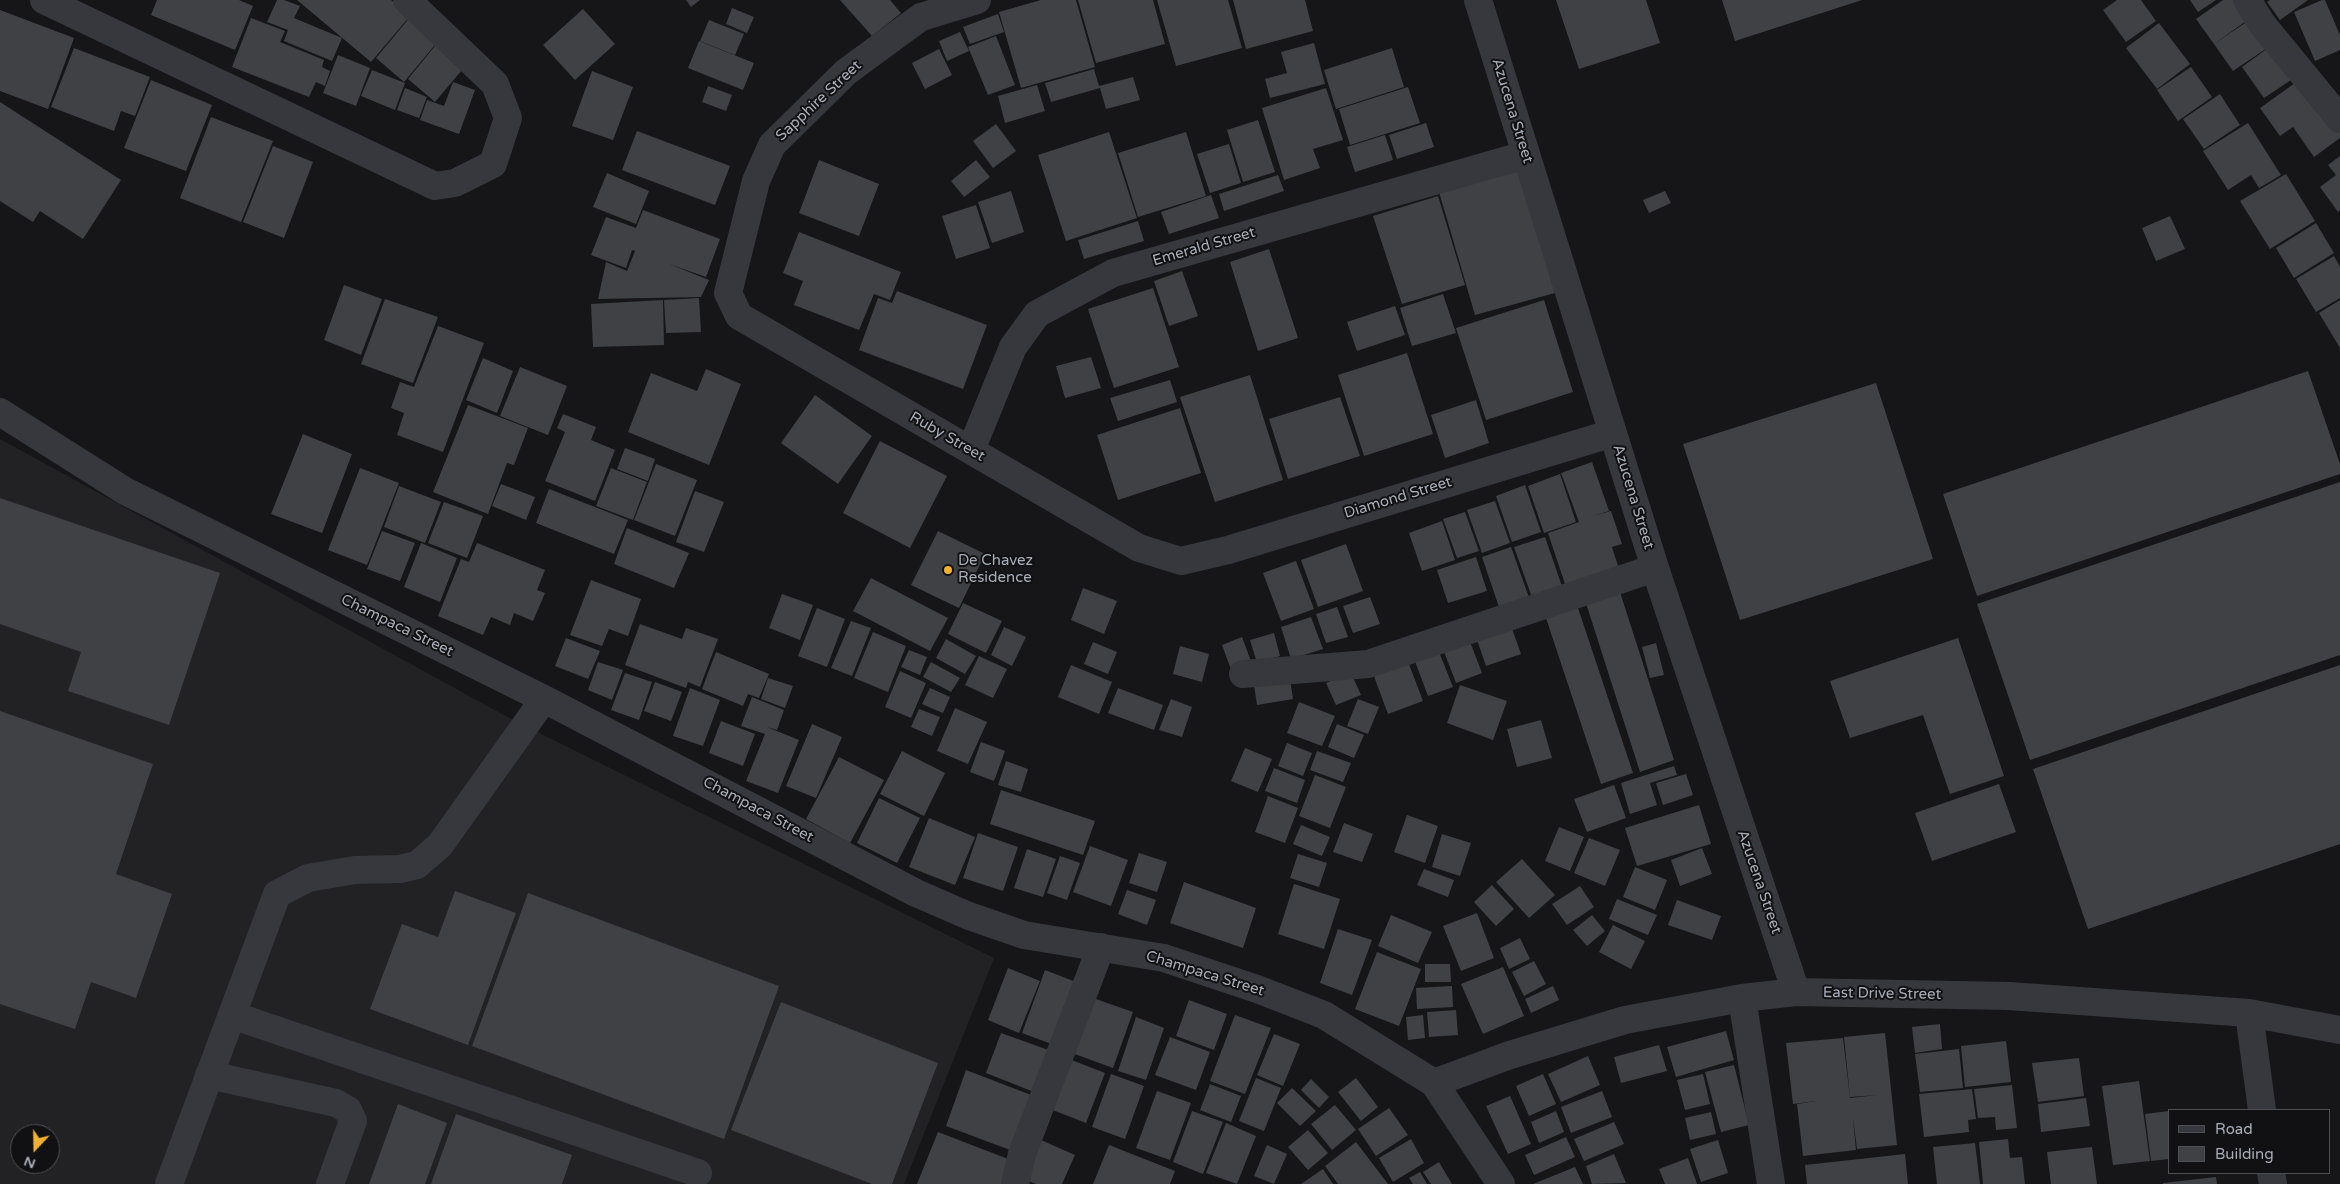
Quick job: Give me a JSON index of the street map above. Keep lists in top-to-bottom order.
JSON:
{
  "streets": {
    "street": [
      "Sapphire Street",
      "Azucena Street",
      "Emerald Street",
      "Ruby Street",
      "Diamond Street",
      "Champaca Street",
      "East Drive Street"
    ]
  },
  "crossings": [
    ["Sapphire Street", "Ruby Street"],
    ["Azucena Street", "Emerald Street"],
    ["Azucena Street", "Diamond Street"],
    ["Azucena Street", "East Drive Street"],
    ["Emerald Street", "Ruby Street"],
    ["Ruby Street", "Diamond Street"],
    ["Champaca Street", "East Drive Street"]
  ],
  "places": ["De Chavez Residence"],
  "legend": ["Road", "Building"],
  "north": "bottom"
}
